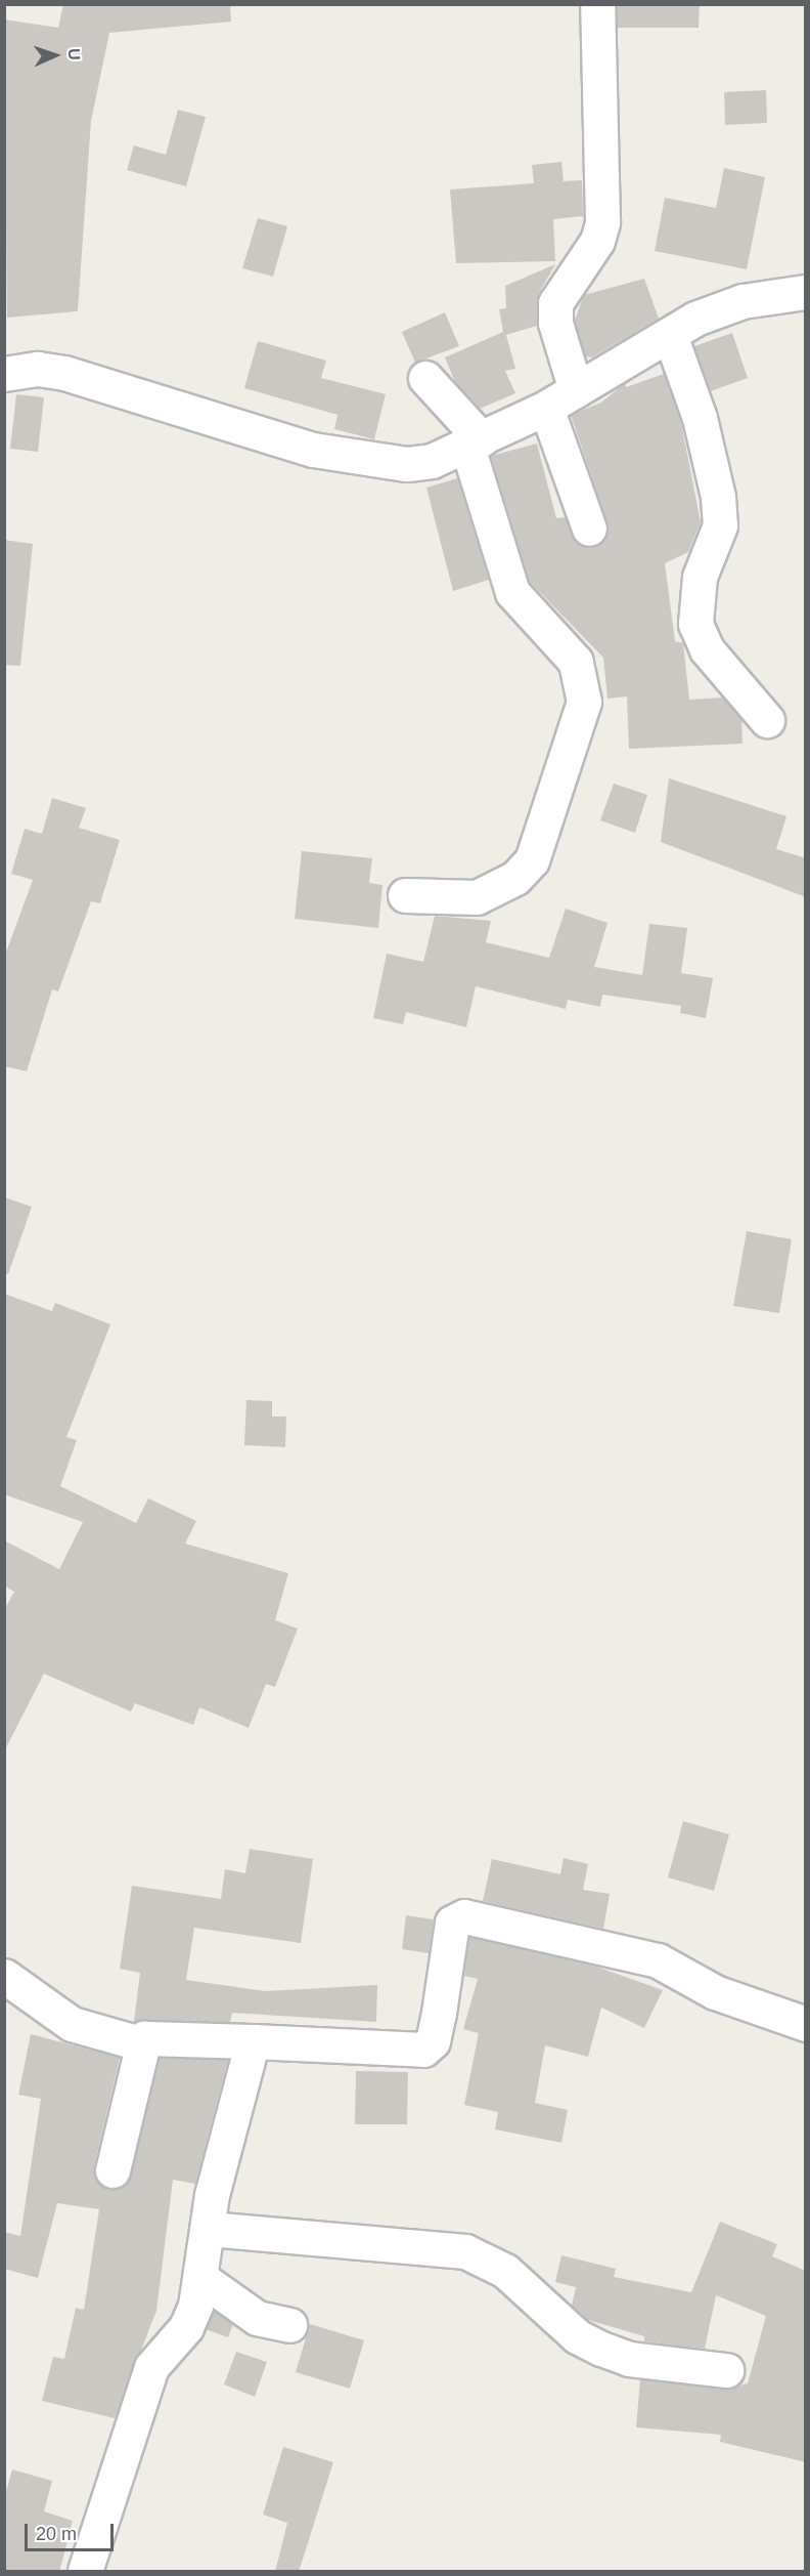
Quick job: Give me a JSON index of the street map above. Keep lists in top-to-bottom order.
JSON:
{
  "scale_bar": "20 m",
  "north": "right"
}
